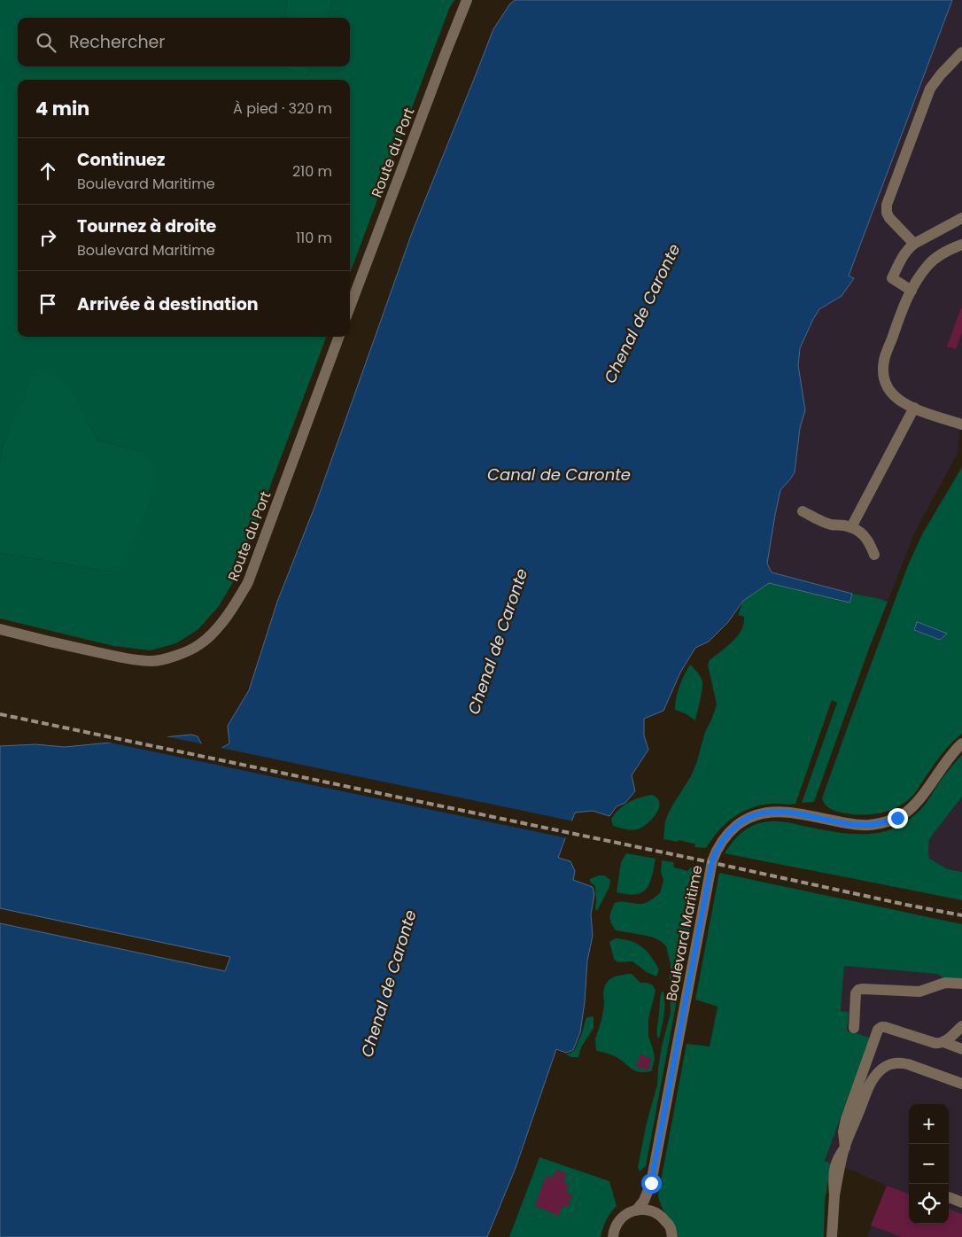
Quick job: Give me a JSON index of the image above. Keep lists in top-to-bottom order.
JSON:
{
  "streets": {
    "street": ["Route du Port", "Boulevard Maritime"]
  },
  "water": ["Chenal de Caronte", "Canal de Caronte"],
  "page": {
    "search": "Rechercher",
    "heading": ["4 min", "À pied · 320 m"],
    "list": [
      ["Continuez", "Boulevard Maritime", "210 m"],
      ["Tournez à droite", "Boulevard Maritime", "110 m"],
      "Arrivée à destination"
    ],
    "map_buttons": ["+", "−"]
  }
}
